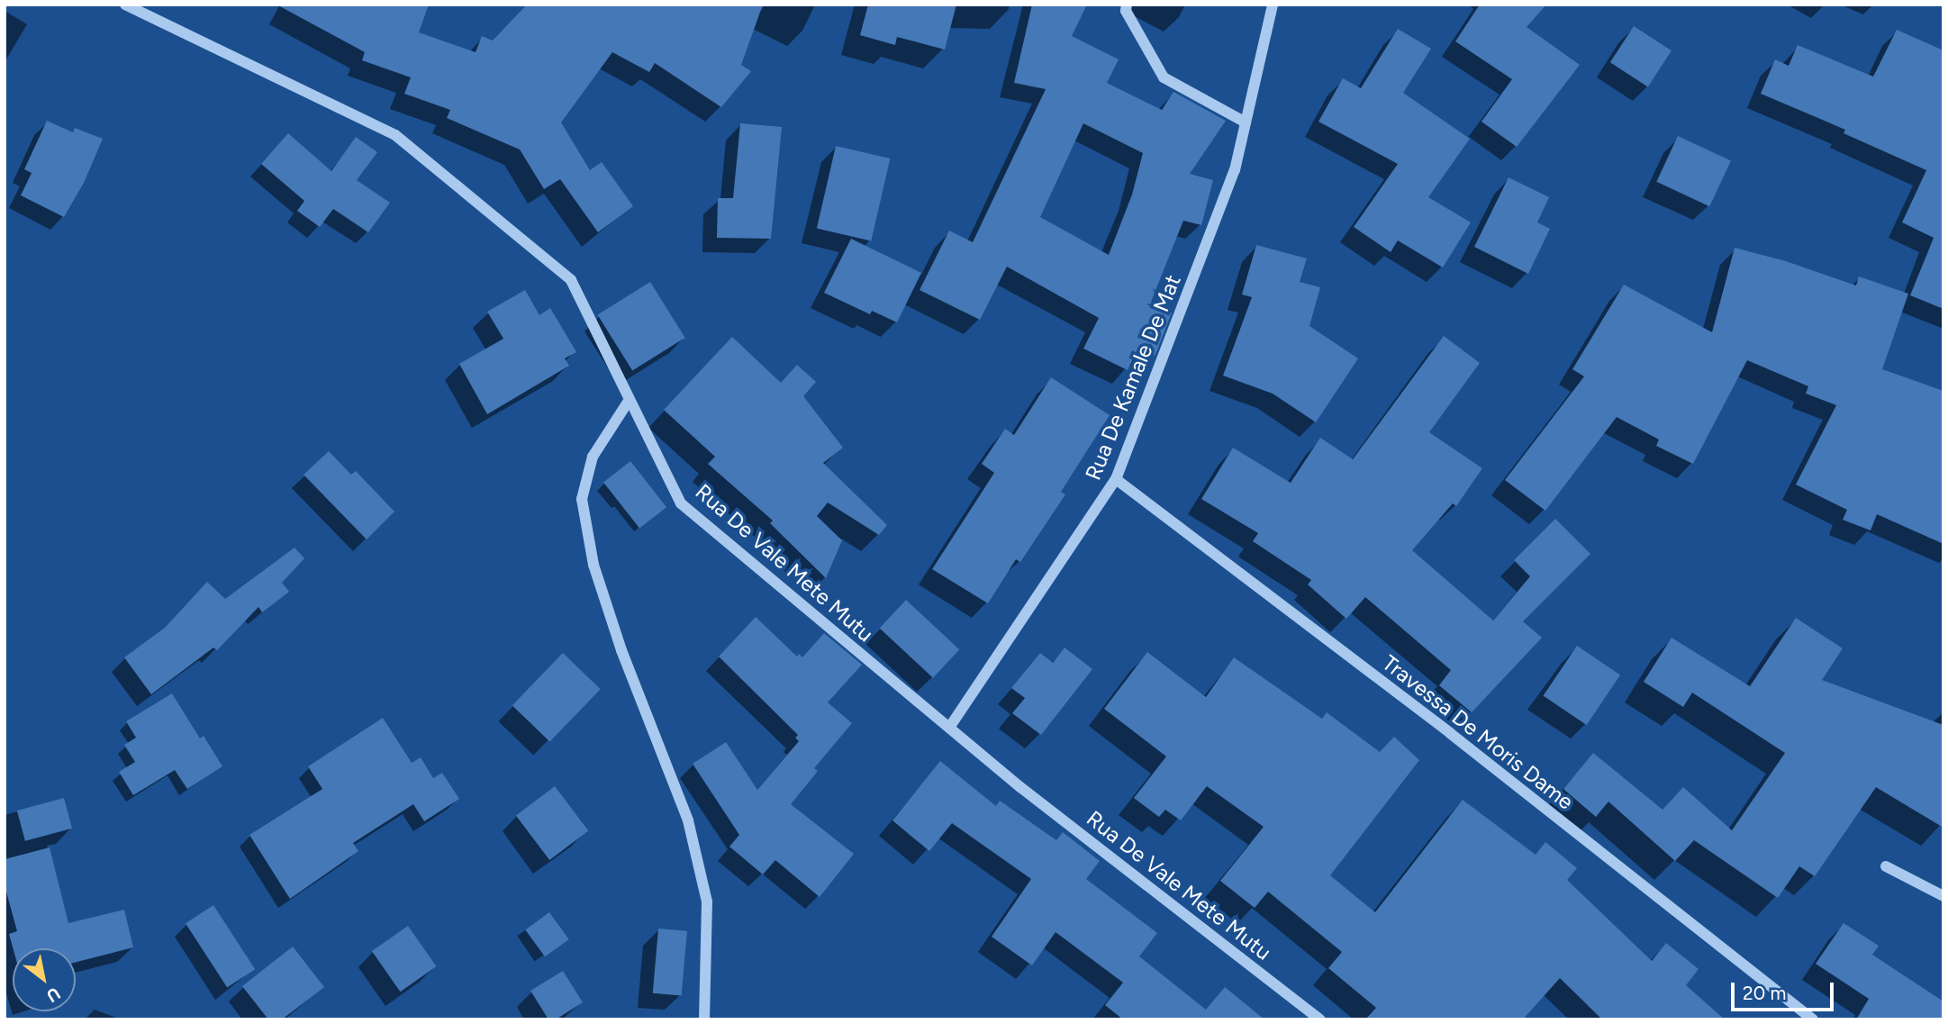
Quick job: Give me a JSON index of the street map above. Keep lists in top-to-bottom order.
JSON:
{
  "streets": {
    "street": ["Rua De Kamale De Mat", "Rua De Vale Mete Mutu", "Travessa De Moris Dame"]
  },
  "crossings": [
    ["Rua De Kamale De Mat", "Rua De Vale Mete Mutu"],
    ["Rua De Kamale De Mat", "Travessa De Moris Dame"]
  ],
  "scale_bar": "20 m",
  "north": "bottom right"
}
